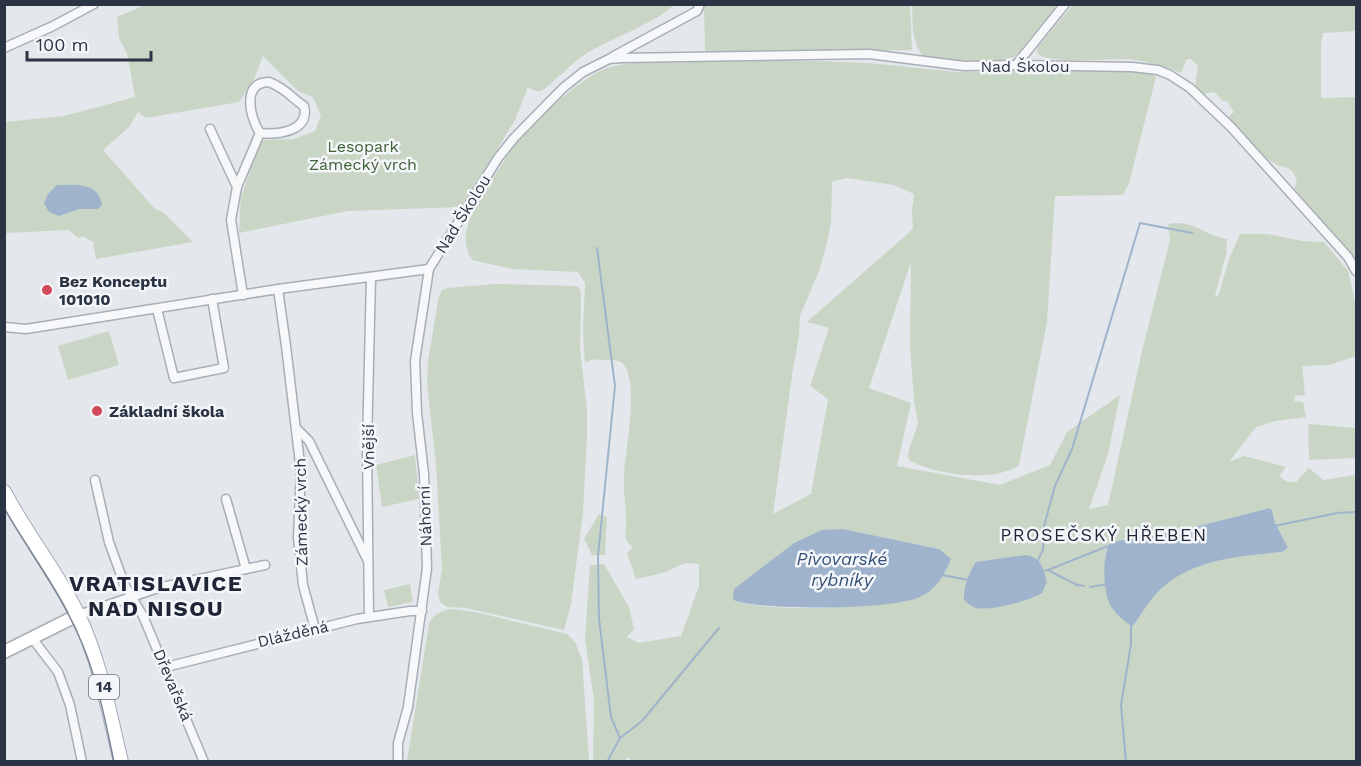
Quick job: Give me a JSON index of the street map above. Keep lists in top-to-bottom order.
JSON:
{
  "streets": {
    "main road": ["14"],
    "street": [
      "Nad Školou",
      "Vnější",
      "Zámecký vrch",
      "Náhorní",
      "Dlážděná",
      "Dřevařská"
    ]
  },
  "crossings": [
    ["Nad Školou", "Vnější"],
    ["Nad Školou", "Zámecký vrch"],
    ["Nad Školou", "Náhorní"],
    ["Vnější", "Zámecký vrch"],
    ["Vnější", "Dlážděná"],
    ["Zámecký vrch", "Dlážděná"],
    ["Náhorní", "Dlážděná"],
    ["Dlážděná", "Dřevařská"]
  ],
  "districts": ["PROSEČSKÝ HŘEBEN", "VRATISLAVICE NAD NISOU"],
  "water": ["Pivovarské rybníky"],
  "parks": ["Lesopark Zámecký vrch"],
  "places": ["Bez Konceptu 101010", "Základní škola"],
  "scale_bar": "100 m"
}
